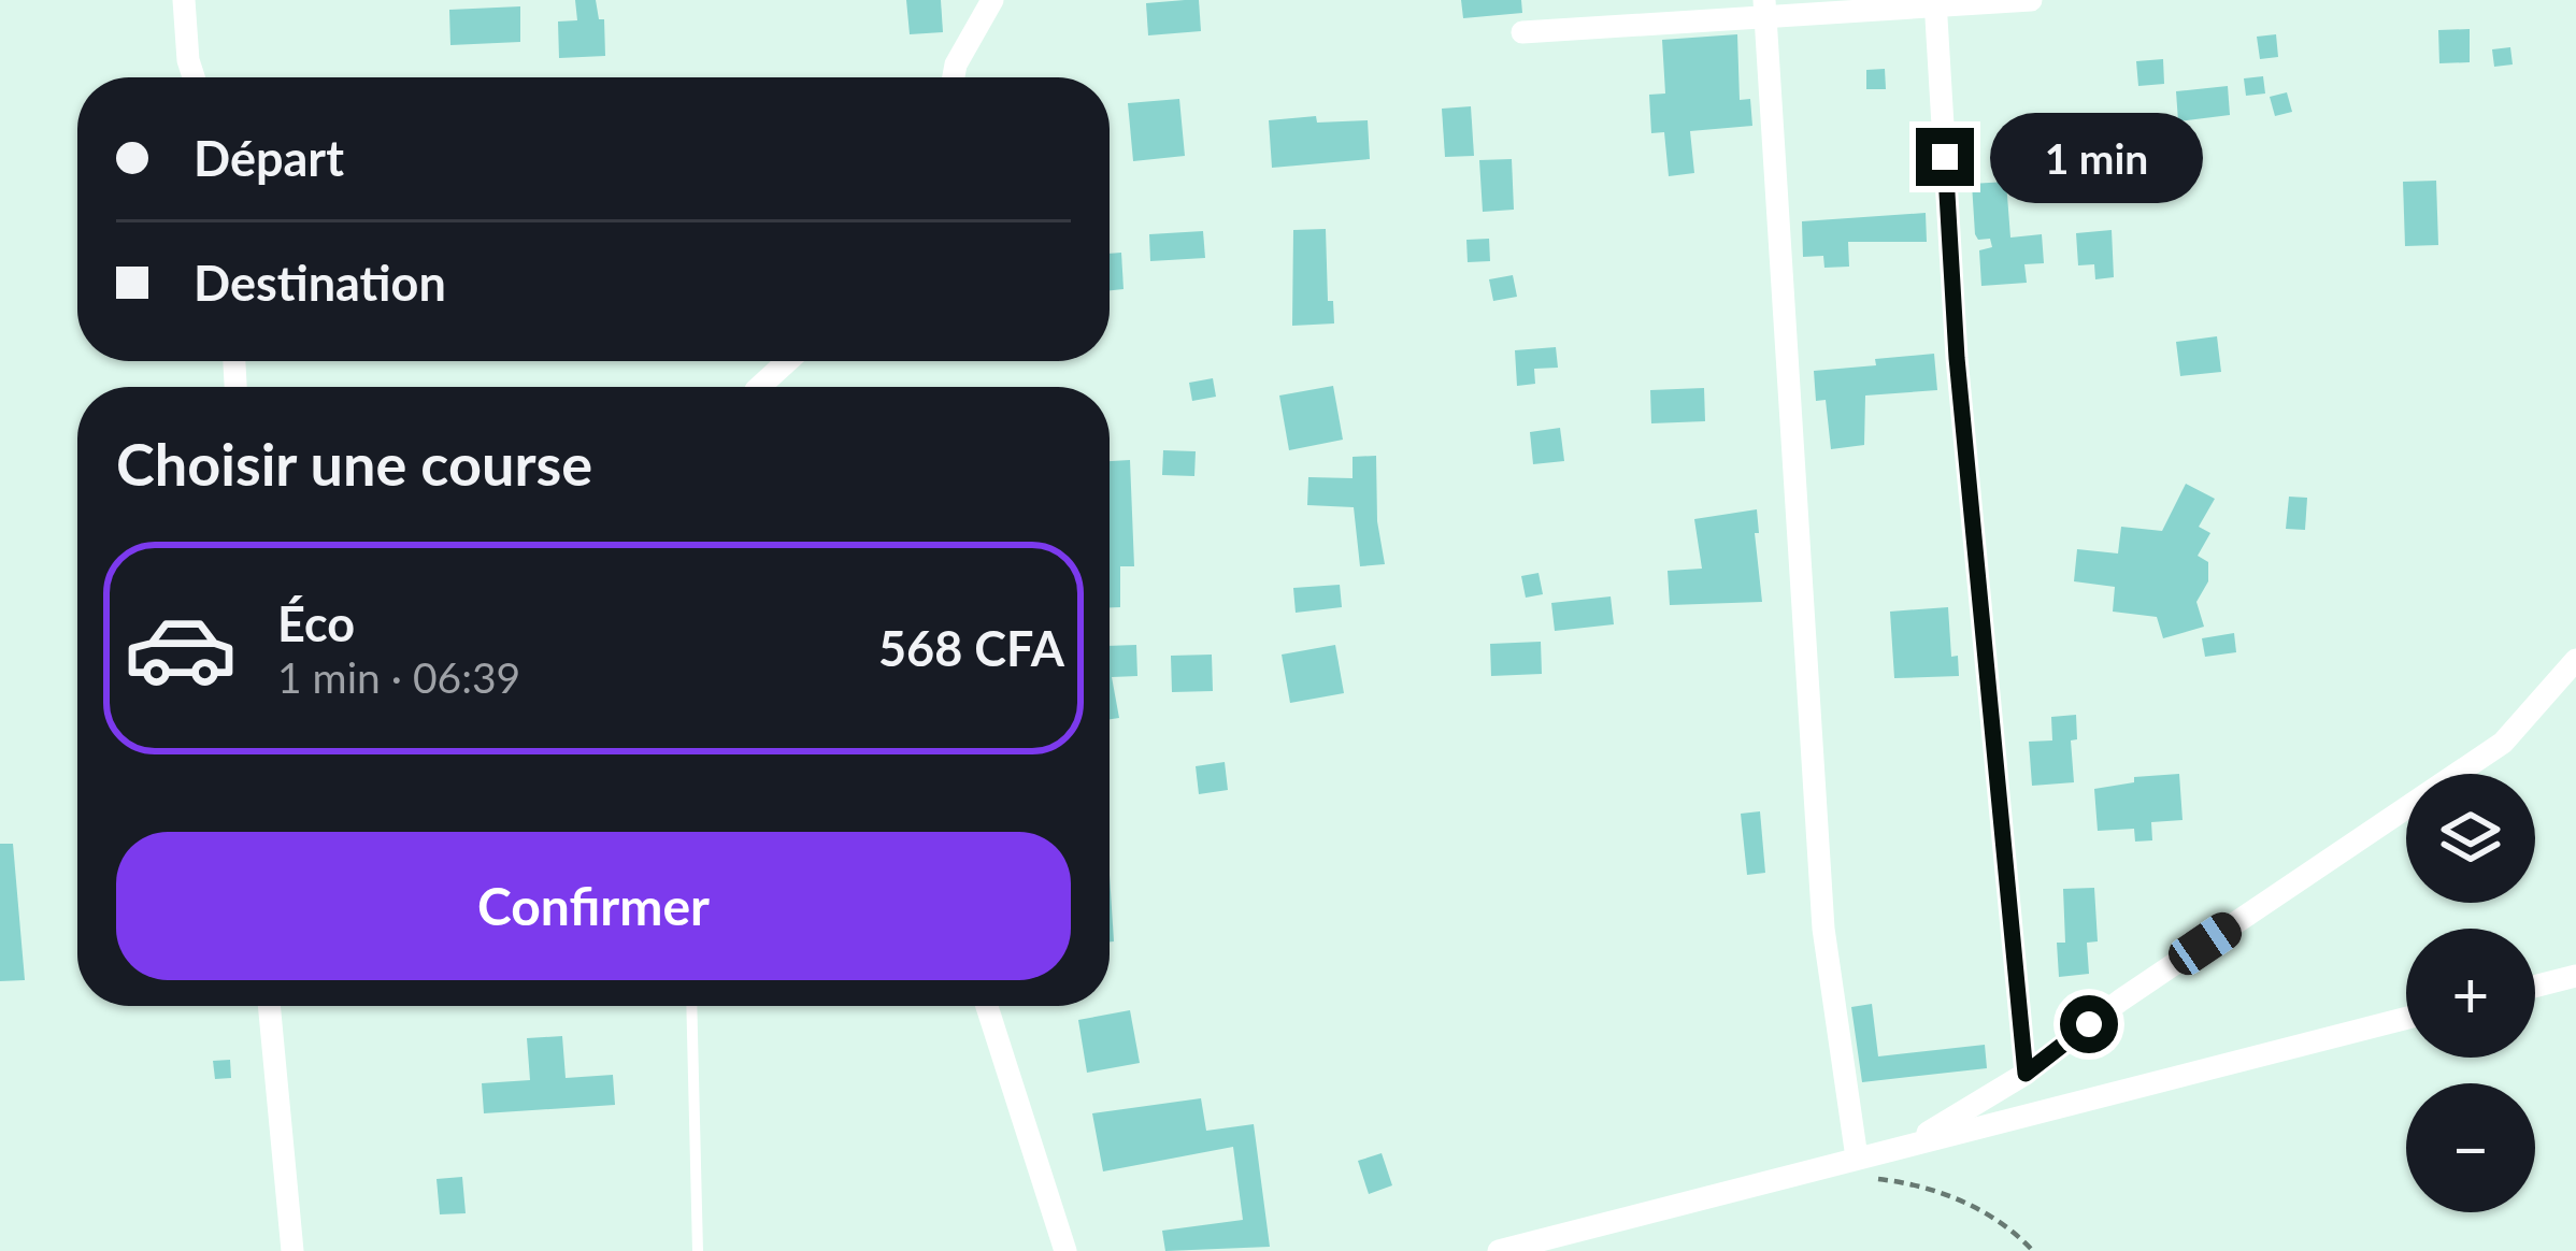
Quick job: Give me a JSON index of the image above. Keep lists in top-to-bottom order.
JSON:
{
  "page": {
    "banner": ["Départ", "Destination"],
    "bubble": "1 min",
    "heading": "Choisir une course",
    "list": [
      {
        "name": "Éco",
        "note": "1 min · 06:39",
        "value": "568 CFA"
      }
    ],
    "map_buttons": ["+", "−"],
    "buttons": "Confirmer"
  }
}
